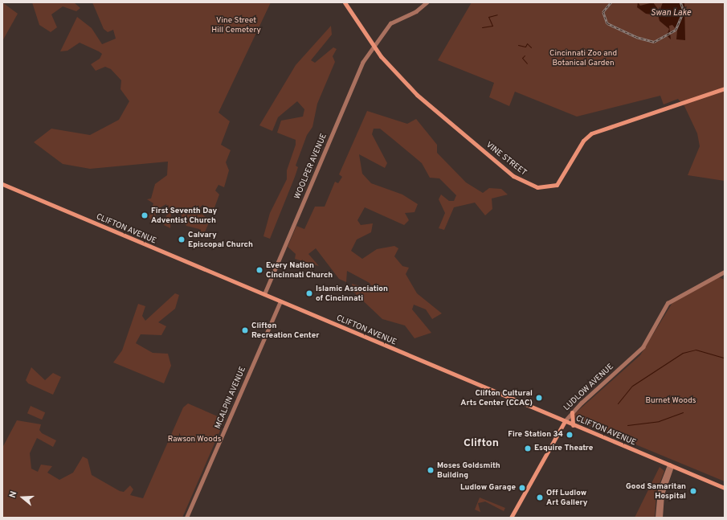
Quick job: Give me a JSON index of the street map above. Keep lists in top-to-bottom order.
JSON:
{
  "streets": {
    "main road": ["VINE STREET", "CLIFTON AVENUE", "LUDLOW AVENUE"],
    "street": ["WOOLPER AVENUE", "MCALPIN AVENUE"]
  },
  "crossings": [
    ["VINE STREET", "WOOLPER AVENUE"],
    ["WOOLPER AVENUE", "CLIFTON AVENUE"],
    ["CLIFTON AVENUE", "LUDLOW AVENUE"],
    ["CLIFTON AVENUE", "MCALPIN AVENUE"]
  ],
  "districts": ["Clifton"],
  "water": ["Swan Lake"],
  "parks": [
    "Vine Street Hill Cemetery",
    "Cincinnati Zoo and Botanical Garden",
    "Burnet Woods",
    "Rawson Woods"
  ],
  "places": [
    "First Seventh Day Adventist Church",
    "Calvary Episcopal Church",
    "Every Nation Cincinnati Church",
    "Islamic Association of Cincinnati",
    "Clifton Recreation Center",
    "Clifton Cultural Arts Center (CCAC)",
    "Fire Station 34",
    "Esquire Theatre",
    "Moses Goldsmith Building",
    "Ludlow Garage",
    "Good Samaritan Hospital",
    "Off Ludlow Art Gallery"
  ],
  "north": "left"
}
